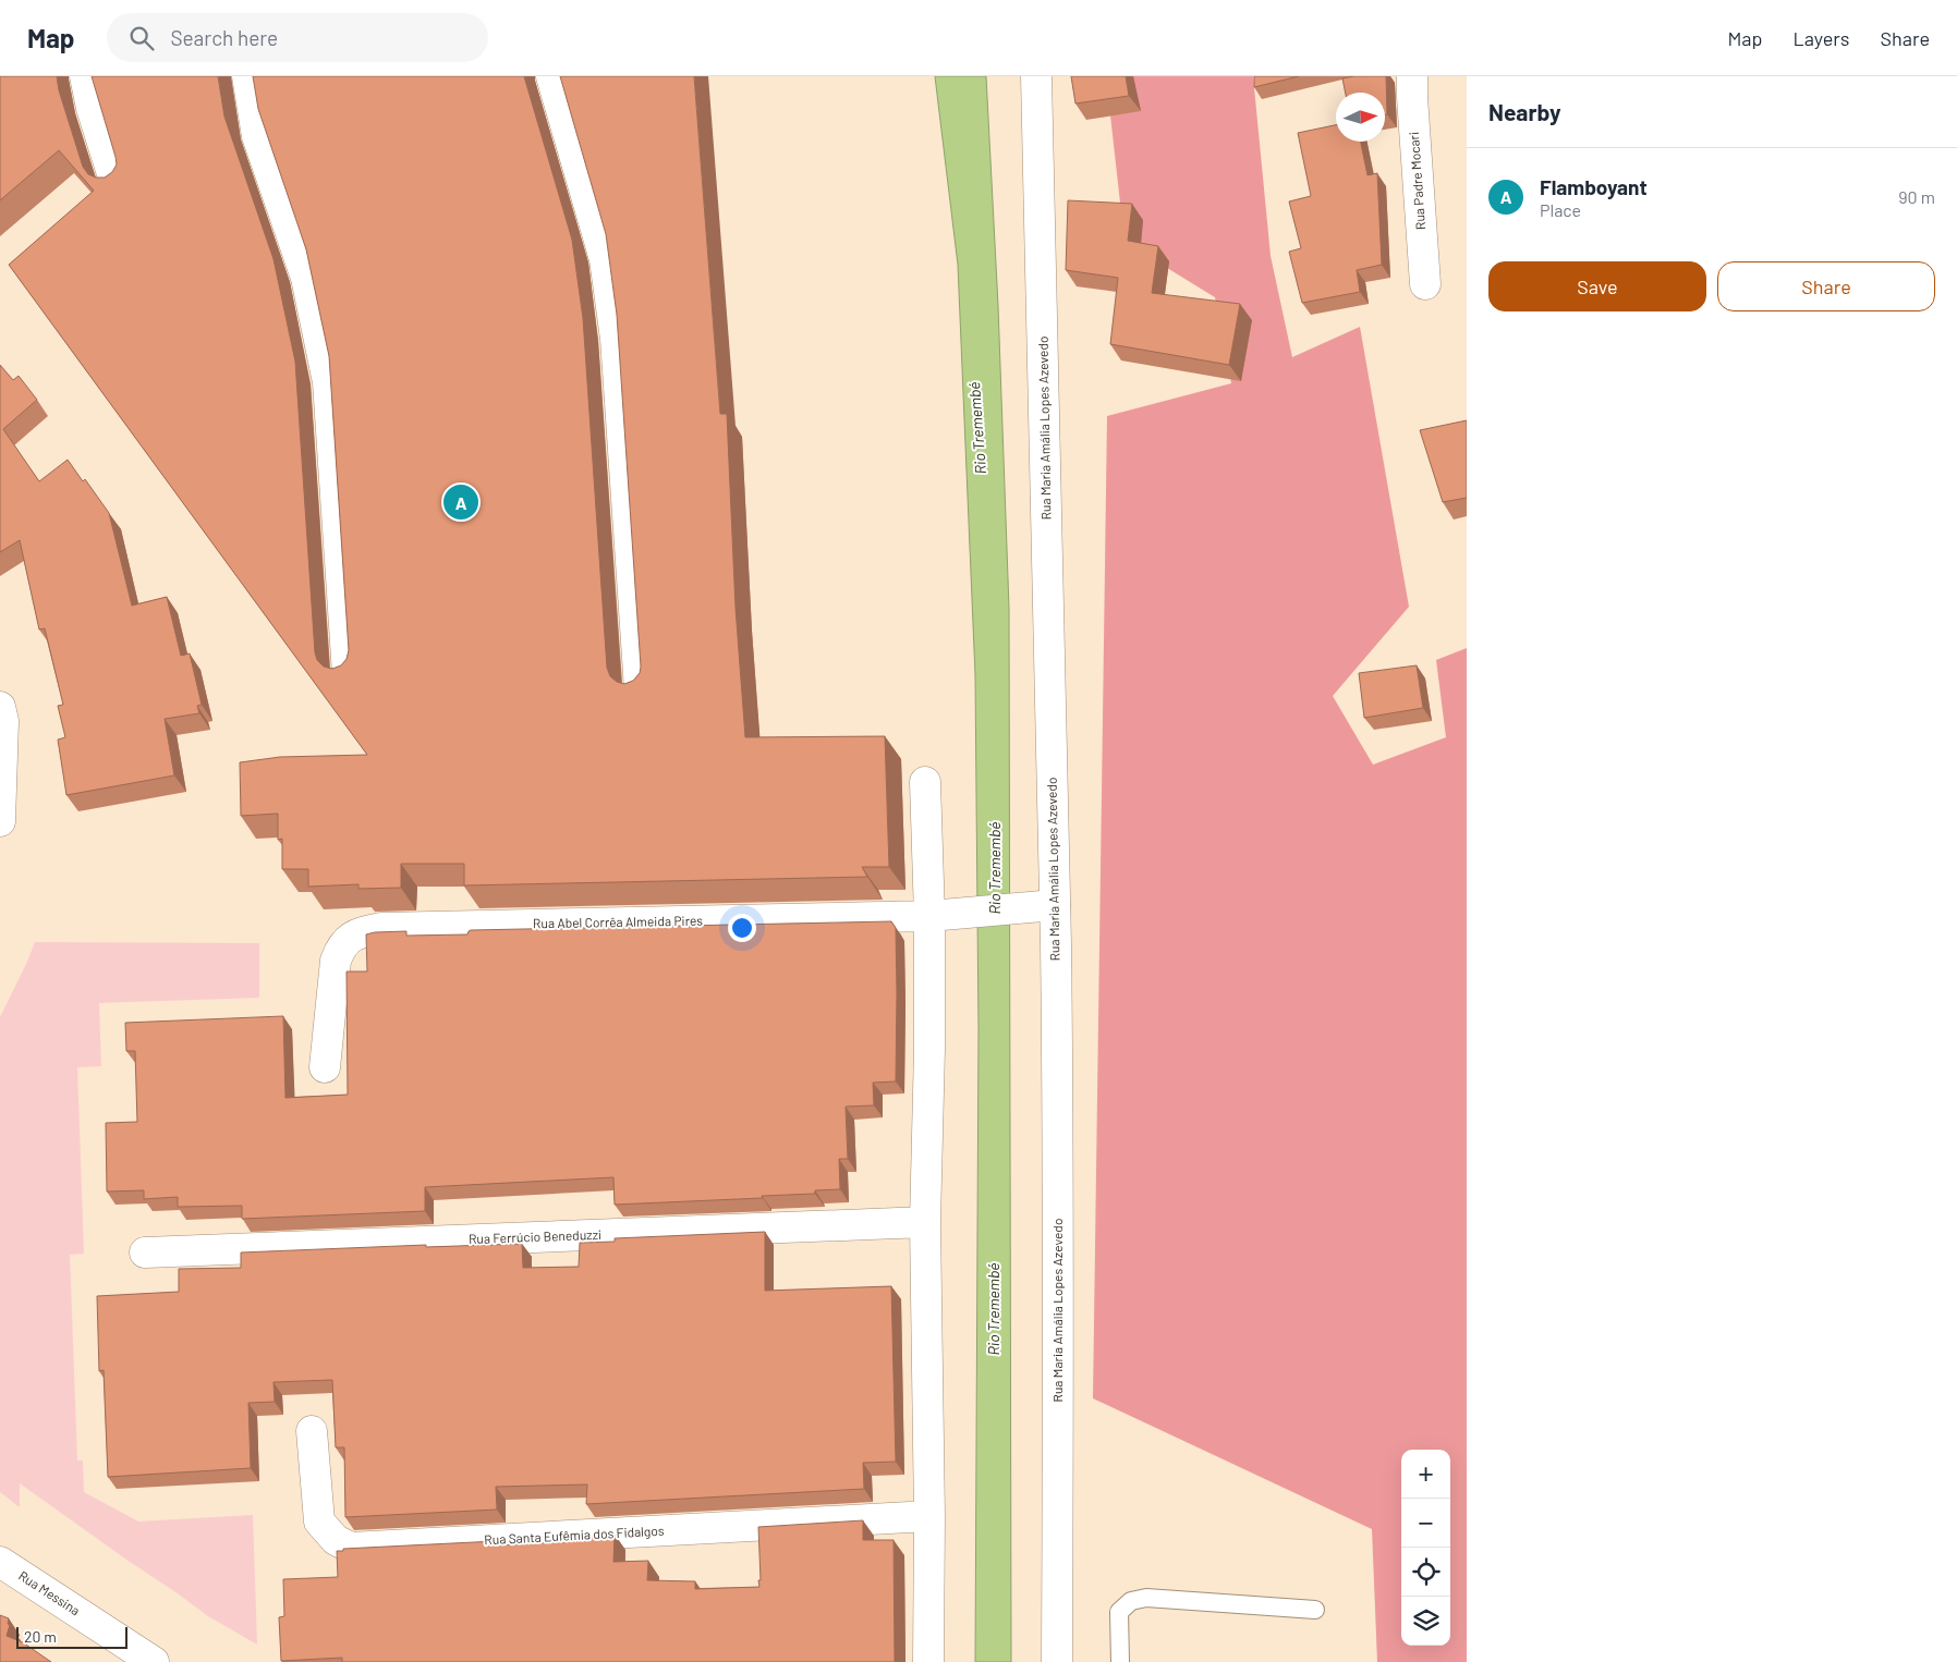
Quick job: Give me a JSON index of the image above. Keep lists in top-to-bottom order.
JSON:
{
  "streets": {
    "street": [
      "Rua Padre Mocari",
      "Rua Maria Amália Lopes Azevedo",
      "Rua Abel Corrêa Almeida Pires",
      "Rua Ferrúcio Beneduzzi",
      "Rua Santa Eufêmia dos Fidalgos",
      "Rua Messina"
    ]
  },
  "crossings": [
    ["Rua Maria Amália Lopes Azevedo", "Rua Abel Corrêa Almeida Pires"]
  ],
  "water": ["Rio Tremembé"],
  "scale_bar": "20 m",
  "north": "right",
  "page": {
    "header": "Map",
    "search": "Search here",
    "nav": ["Map", "Layers", "Share"],
    "heading": "Nearby",
    "list": [
      {
        "mark": "A",
        "name": "Flamboyant",
        "note": "Place",
        "value": "90 m"
      }
    ],
    "buttons": ["Save", "Share"],
    "pins": "A",
    "map_buttons": ["+", "−"],
    "scale": "20 m"
  }
}
